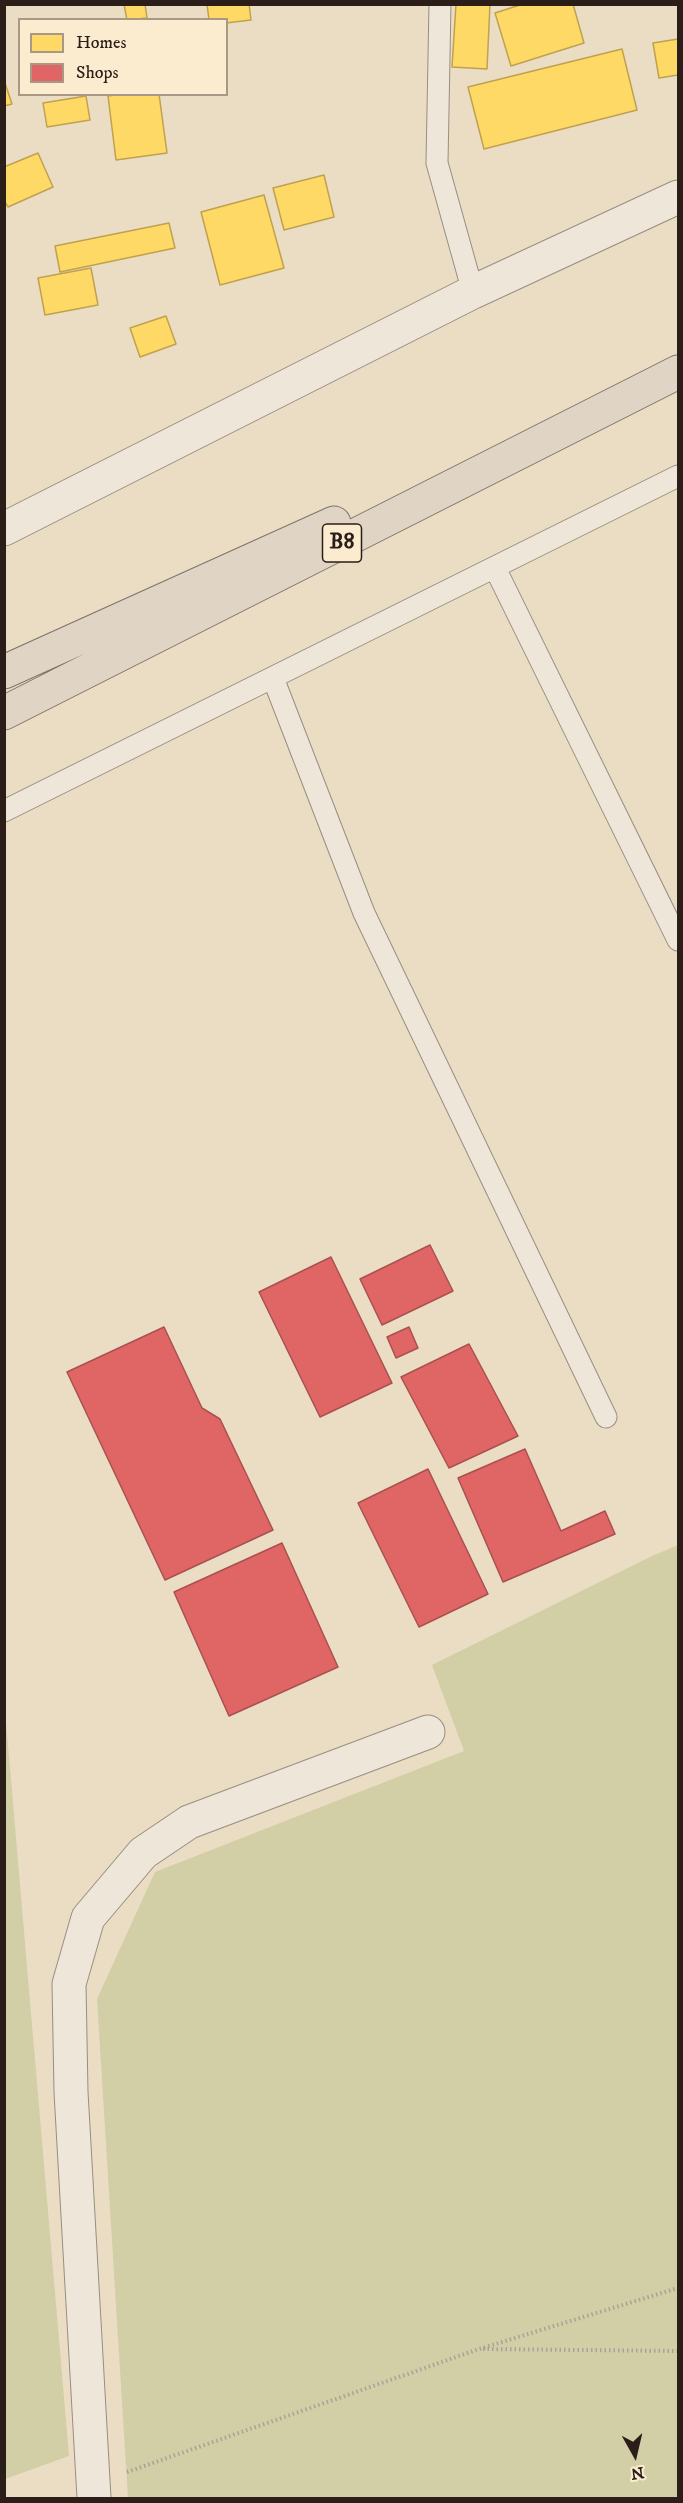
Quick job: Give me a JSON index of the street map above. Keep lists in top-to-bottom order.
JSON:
{
  "streets": {
    "highway": ["B8"]
  },
  "legend": ["Homes", "Shops"],
  "north": "bottom"
}
